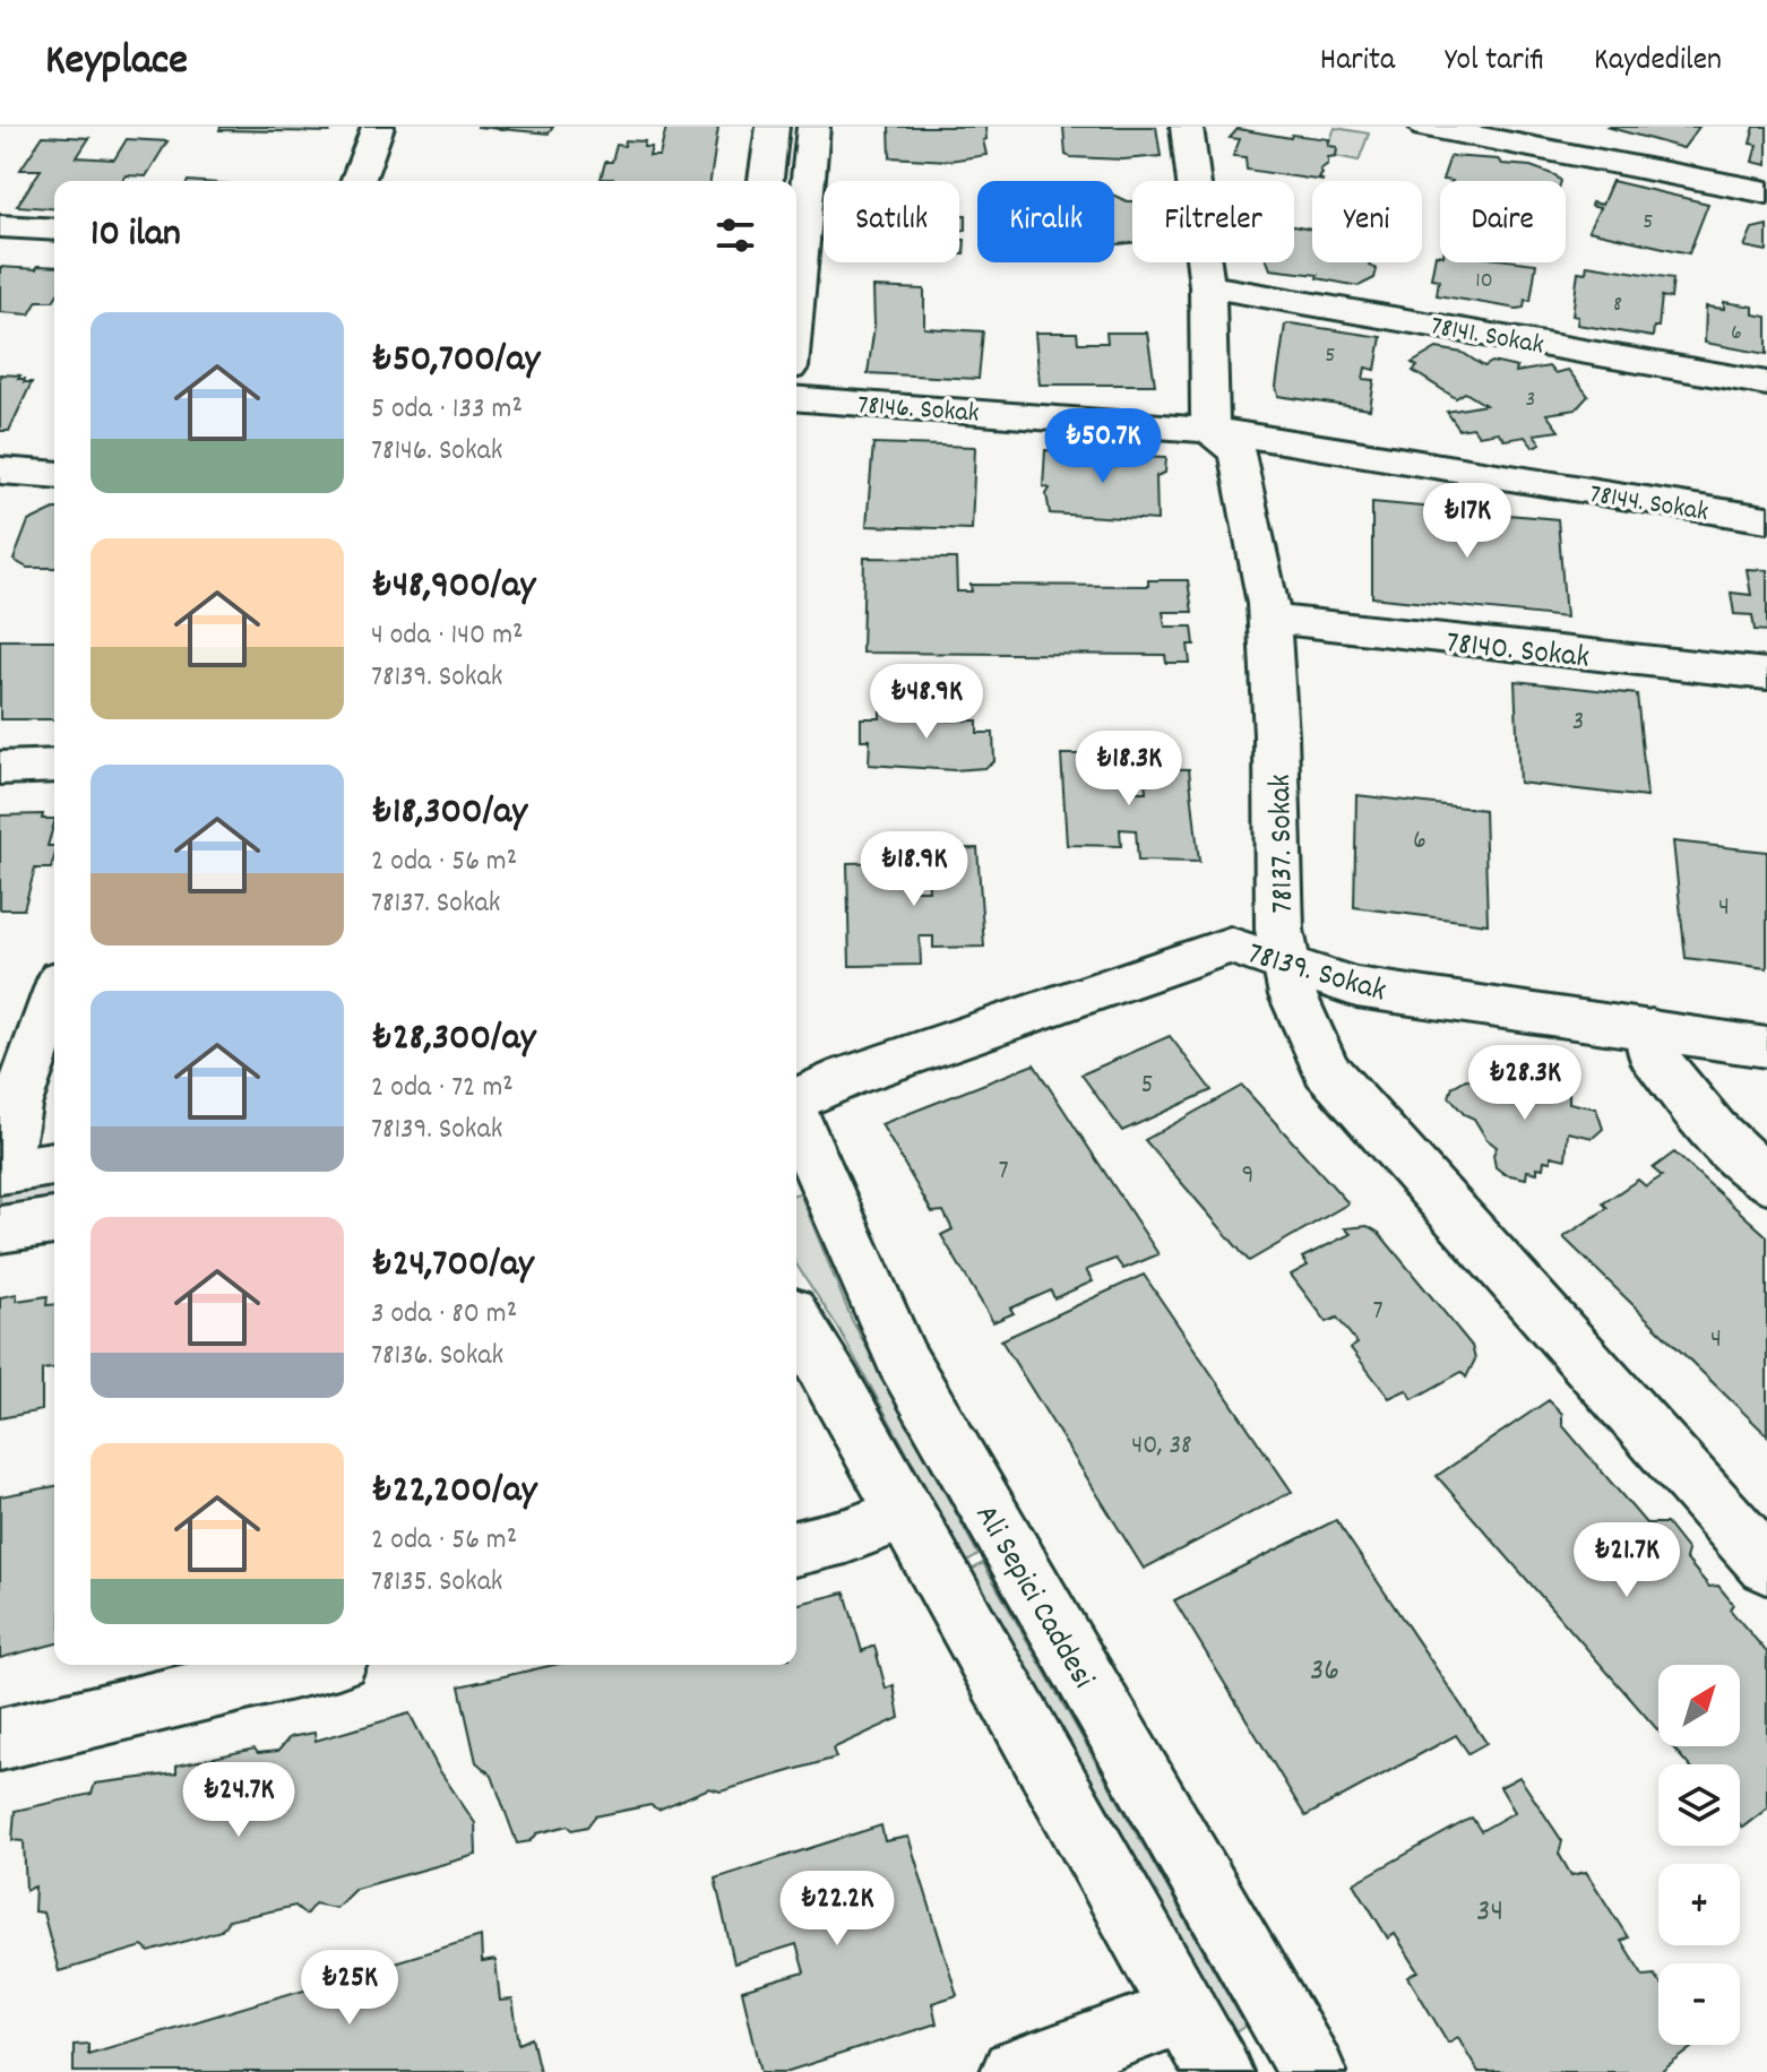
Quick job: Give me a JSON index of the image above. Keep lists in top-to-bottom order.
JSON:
{
  "streets": {
    "street": [
      "78141. Sokak",
      "78146. Sokak",
      "78144. Sokak",
      "78140. Sokak",
      "78137. Sokak",
      "78139. Sokak",
      "Ali Sepici Caddesi"
    ]
  },
  "crossings": [
    ["78146. Sokak", "78144. Sokak"],
    ["78146. Sokak", "78137. Sokak"],
    ["78144. Sokak", "78137. Sokak"],
    ["78140. Sokak", "78137. Sokak"],
    ["78137. Sokak", "78139. Sokak"],
    ["78139. Sokak", "Ali Sepici Caddesi"]
  ],
  "house_numbers": [
    "5",
    "10",
    "8",
    "6",
    "5",
    "3",
    "3",
    "6",
    "4",
    "5",
    "7",
    "9",
    "7",
    "4",
    "40, 38",
    "36",
    "34"
  ],
  "north": "top right",
  "page": {
    "header": "Keyplace",
    "nav": ["Harita", "Yol tarifi", "Kaydedilen"],
    "chip": [
      "Satılık",
      "Kiralık",
      "Filtreler",
      "Yeni",
      "Daire"
    ],
    "heading": "10 ilan",
    "list": [
      {
        "name": "₺50,700/ay",
        "note": "5 oda · 133 m² · 78146. Sokak"
      },
      {
        "name": "₺48,900/ay",
        "note": "4 oda · 140 m² · 78139. Sokak"
      },
      {
        "name": "₺18,300/ay",
        "note": "2 oda · 56 m² · 78137. Sokak"
      },
      {
        "name": "₺28,300/ay",
        "note": "2 oda · 72 m² · 78139. Sokak"
      },
      {
        "name": "₺24,700/ay",
        "note": "3 oda · 80 m² · 78136. Sokak"
      },
      {
        "name": "₺22,200/ay",
        "note": "2 oda · 56 m² · 78135. Sokak"
      }
    ],
    "price": [
      "₺50.7K",
      "₺17K",
      "₺48.9K",
      "₺18.3K",
      "₺18.9K",
      "₺28.3K",
      "₺21.7K",
      "₺24.7K",
      "₺22.2K",
      "₺25K"
    ],
    "map_buttons": ["+", "−"]
  }
}
